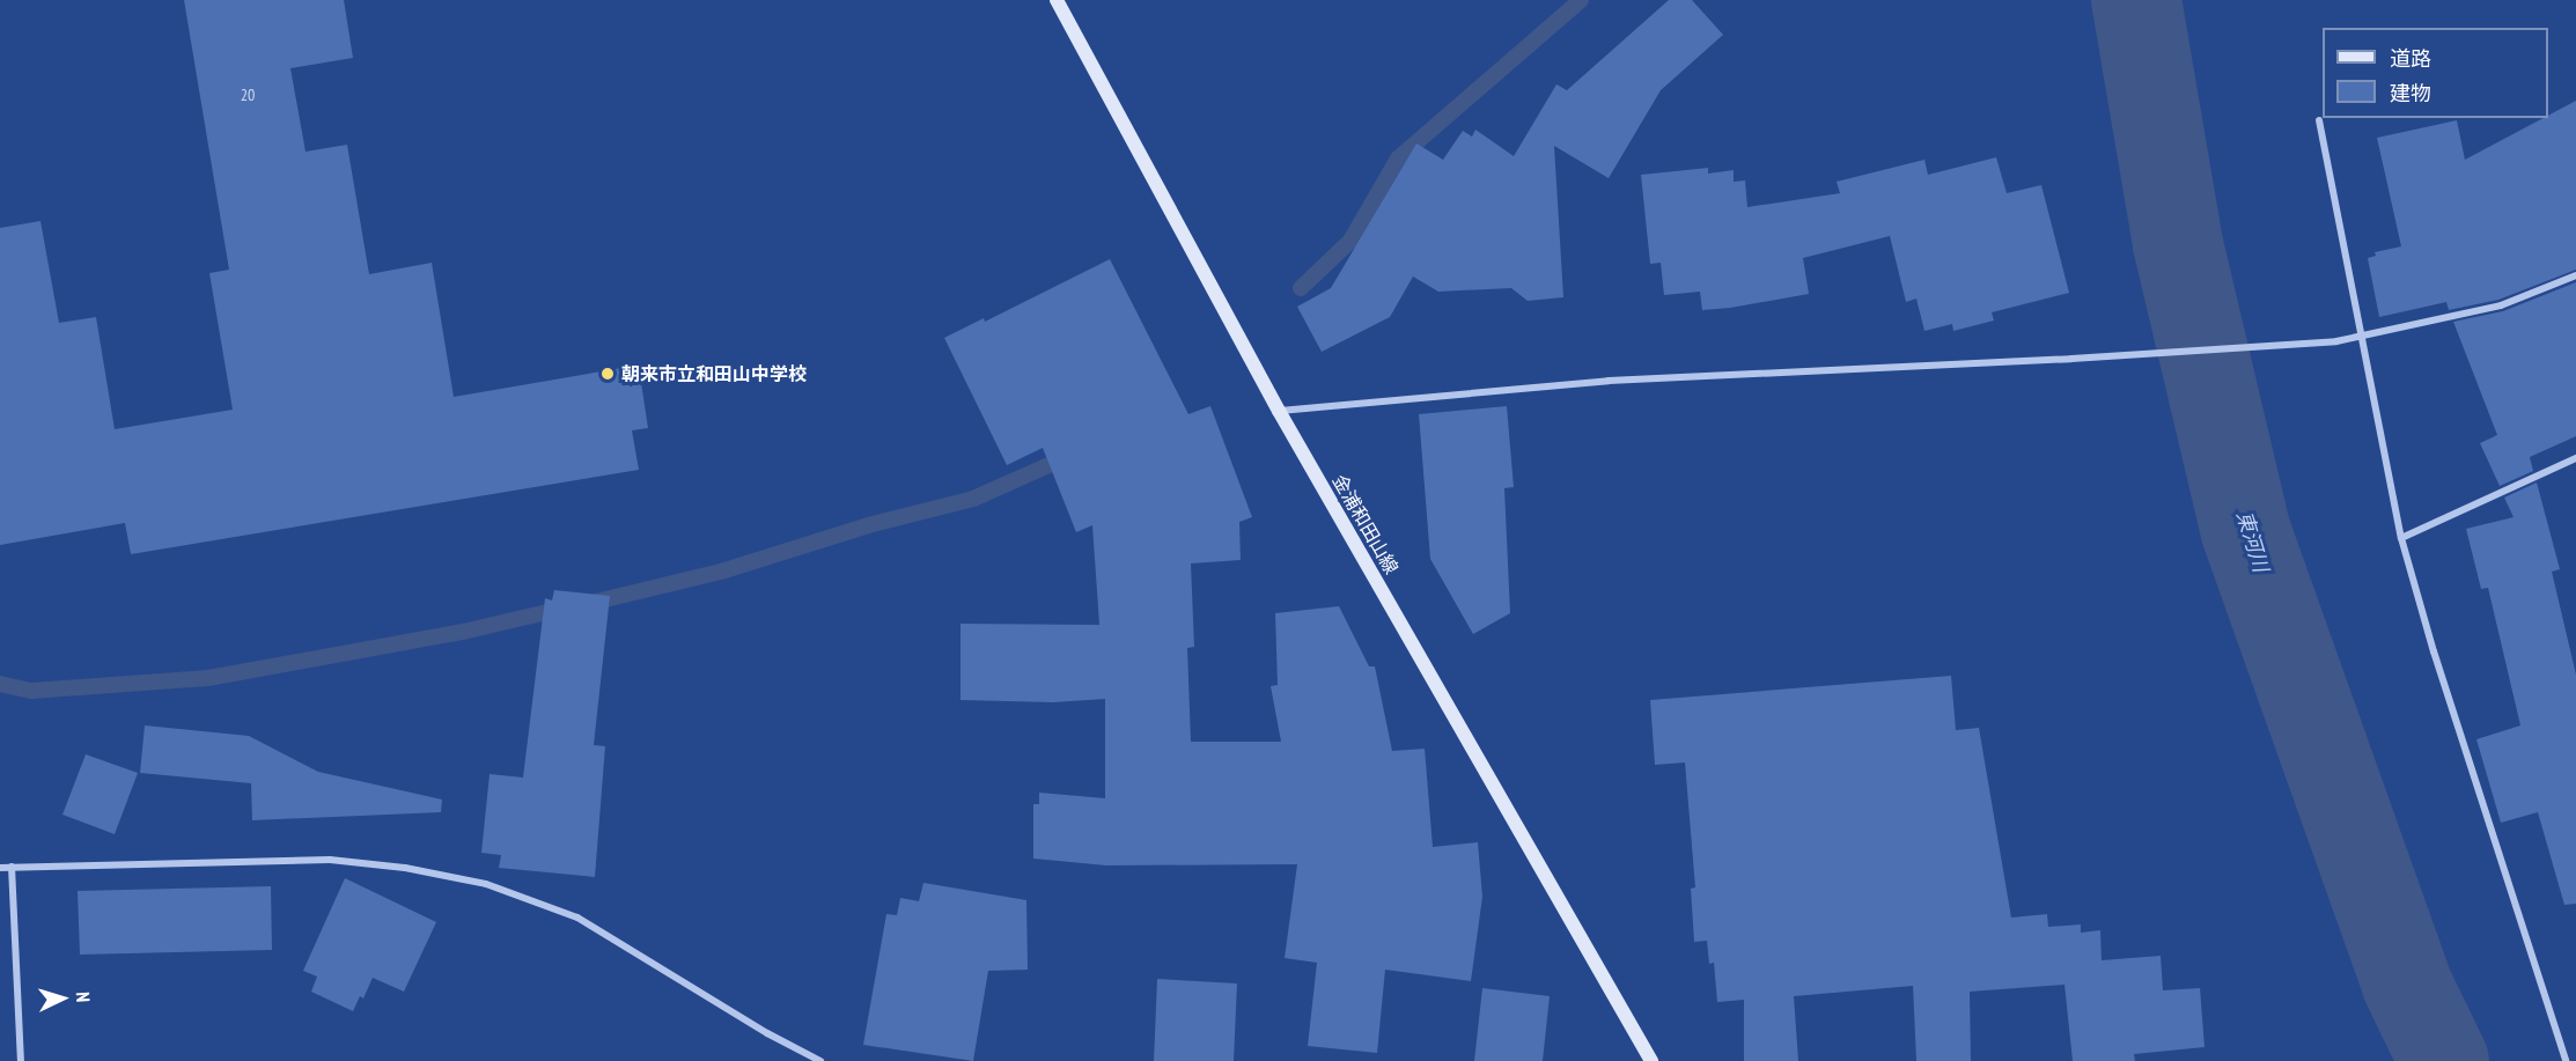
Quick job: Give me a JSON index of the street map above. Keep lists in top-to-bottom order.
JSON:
{
  "streets": {
    "main road": ["金浦和田山線"]
  },
  "water": ["東河川"],
  "places": ["朝来市立和田山中学校"],
  "house_numbers": ["20"],
  "legend": ["道路", "建物"],
  "north": "right"
}
